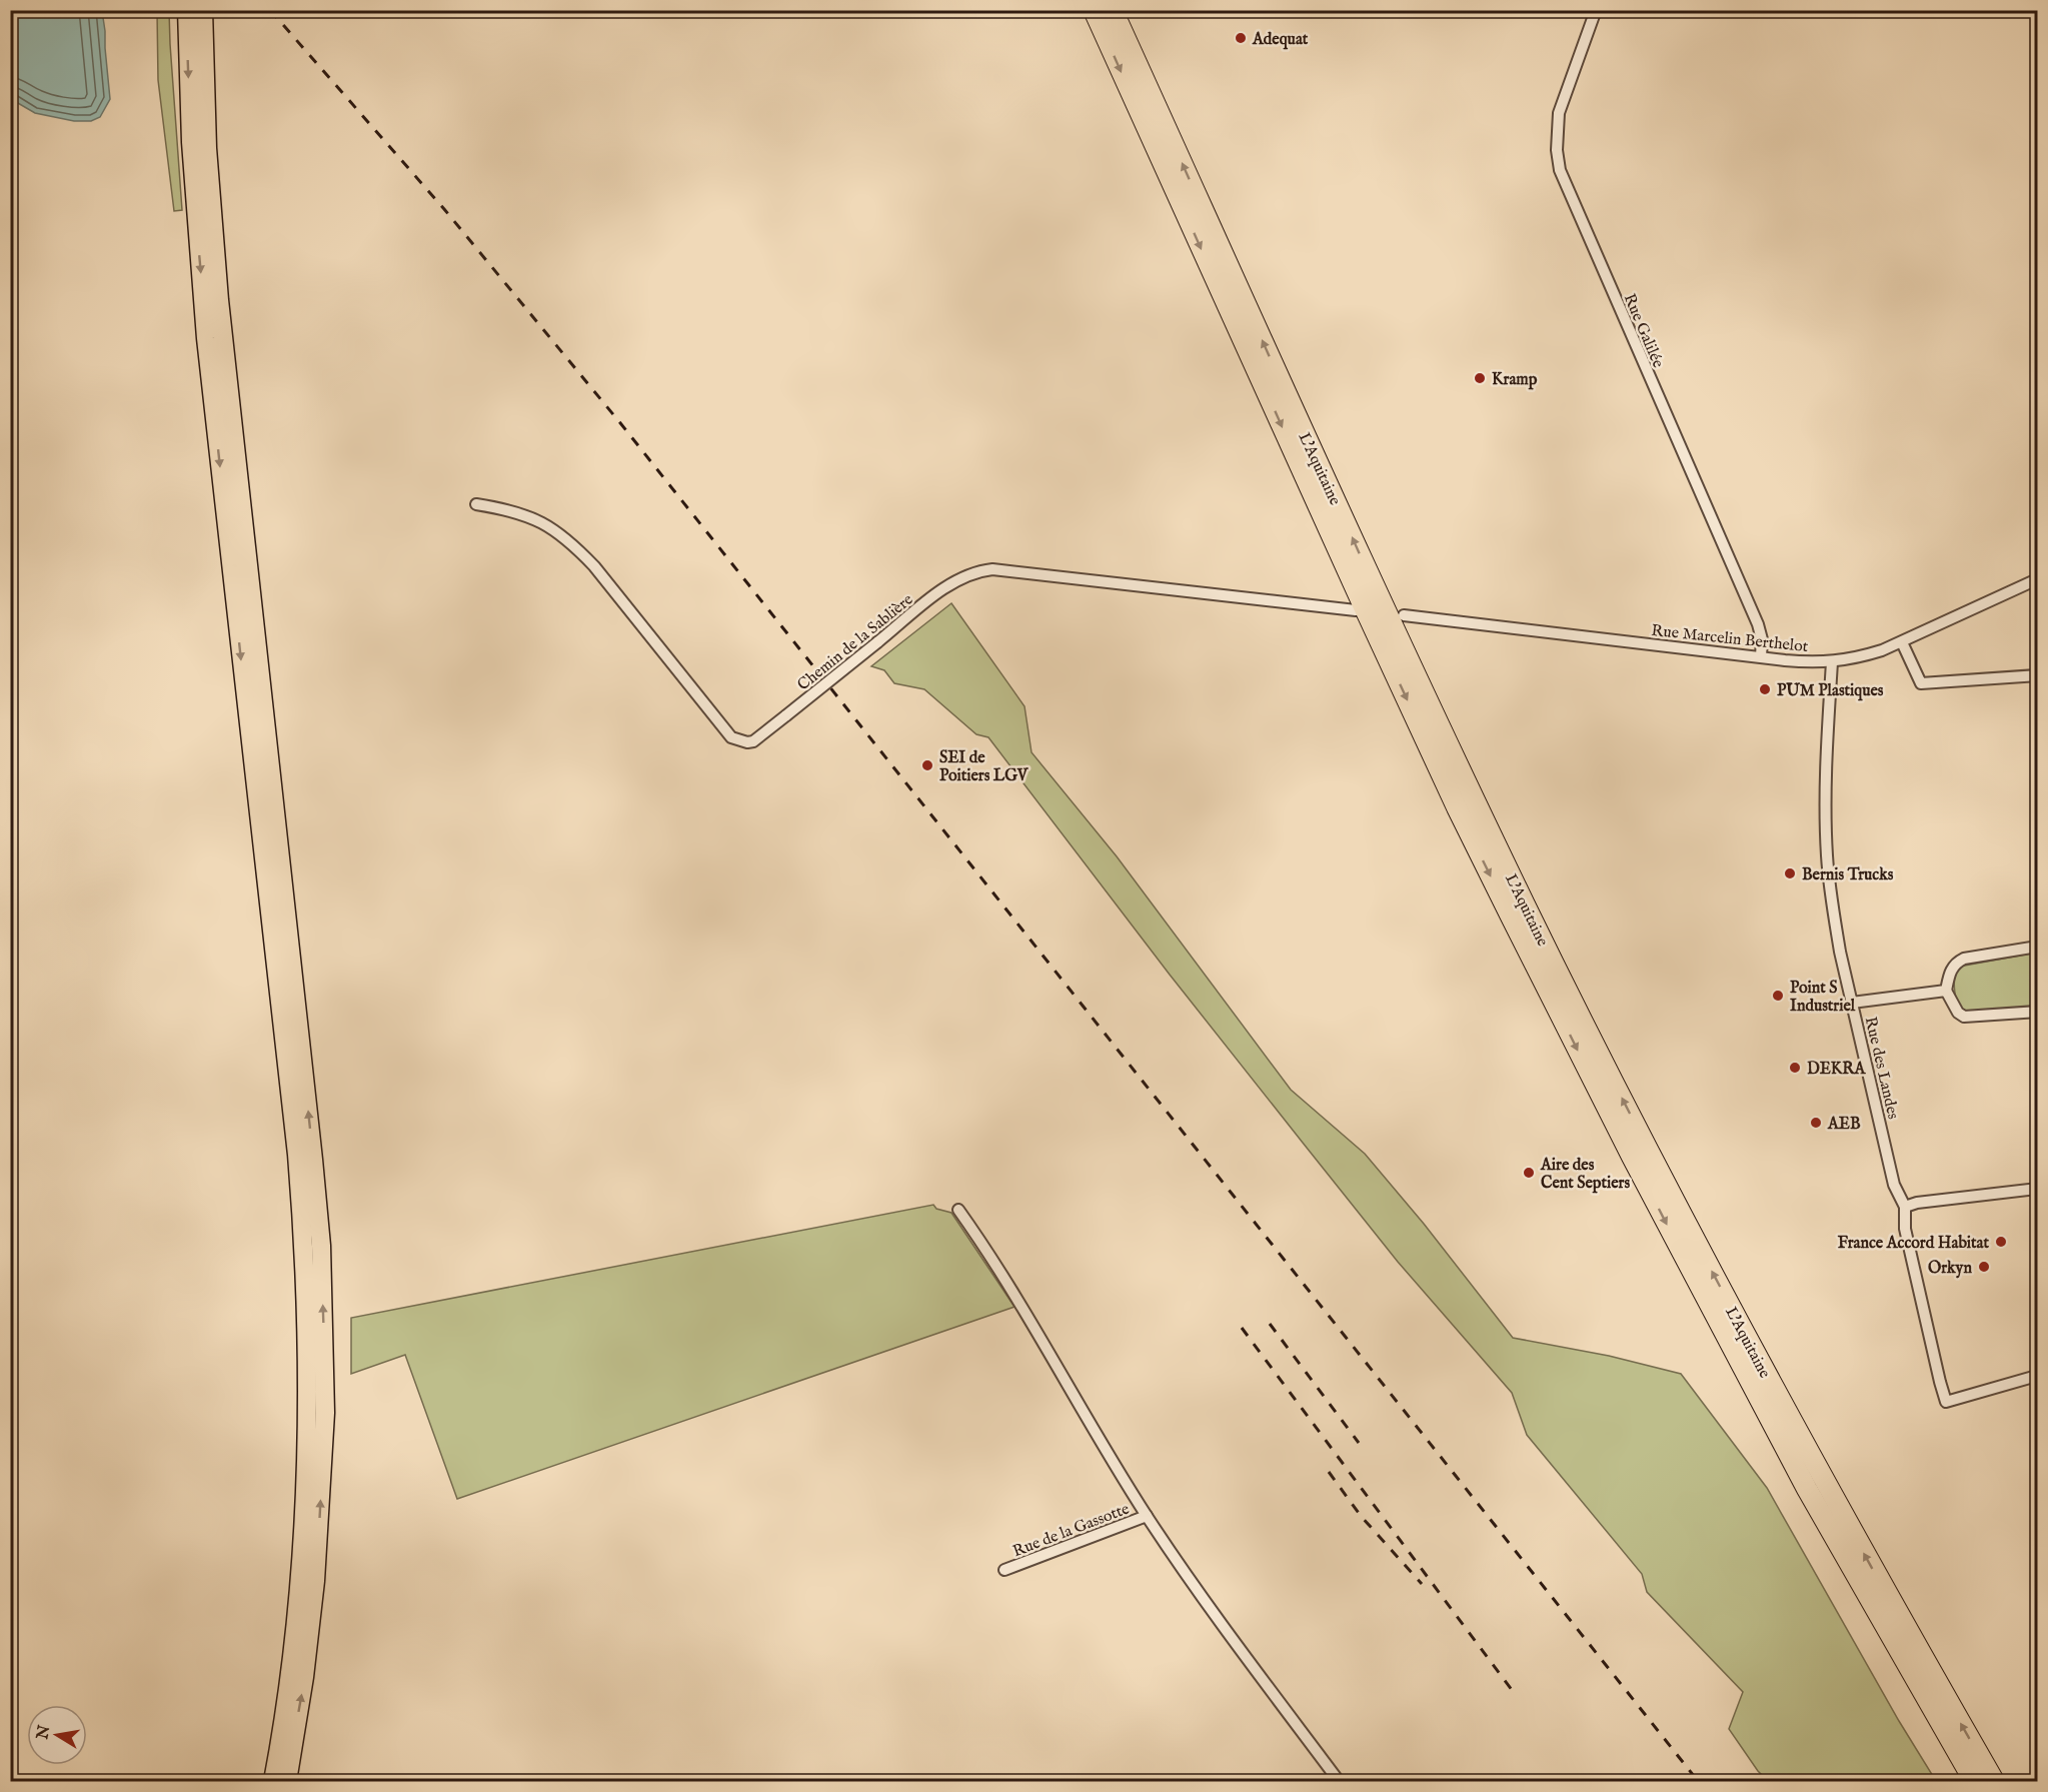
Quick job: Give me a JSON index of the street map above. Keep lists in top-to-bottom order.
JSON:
{
  "streets": {
    "highway": ["L'Aquitaine"],
    "street": [
      "Rue Galilée",
      "Rue Marcelin Berthelot",
      "Chemin de la Sablière",
      "Rue des Landes",
      "Rue de la Gassotte"
    ]
  },
  "crossings": [
    ["Rue Galilée", "Rue Marcelin Berthelot"],
    ["Rue Marcelin Berthelot", "Rue des Landes"]
  ],
  "places": [
    "Adequat",
    "Kramp",
    "PUM Plastiques",
    "SEI de Poitiers LGV",
    "Bernis Trucks",
    "Point S Industriel",
    "DEKRA",
    "AEB",
    "Aire des Cent Septiers",
    "France Accord Habitat",
    "Orkyn"
  ],
  "north": "left"
}
